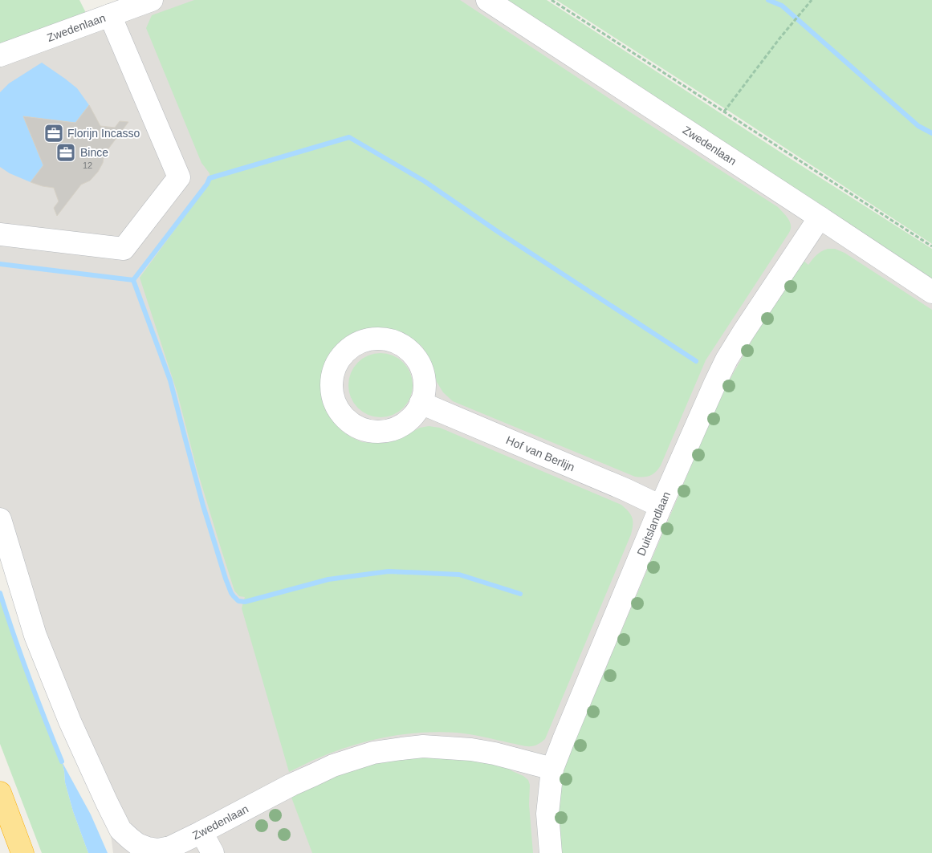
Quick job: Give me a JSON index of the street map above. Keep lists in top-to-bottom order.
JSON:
{
  "streets": {
    "street": ["Zwedenlaan", "Hof van Berlijn", "Duitslandlaan"]
  },
  "crossings": [
    ["Zwedenlaan", "Duitslandlaan"],
    ["Hof van Berlijn", "Duitslandlaan"]
  ],
  "places": {
    "office": ["Florijn Incasso", "Bince"]
  },
  "house_numbers": ["12"]
}
